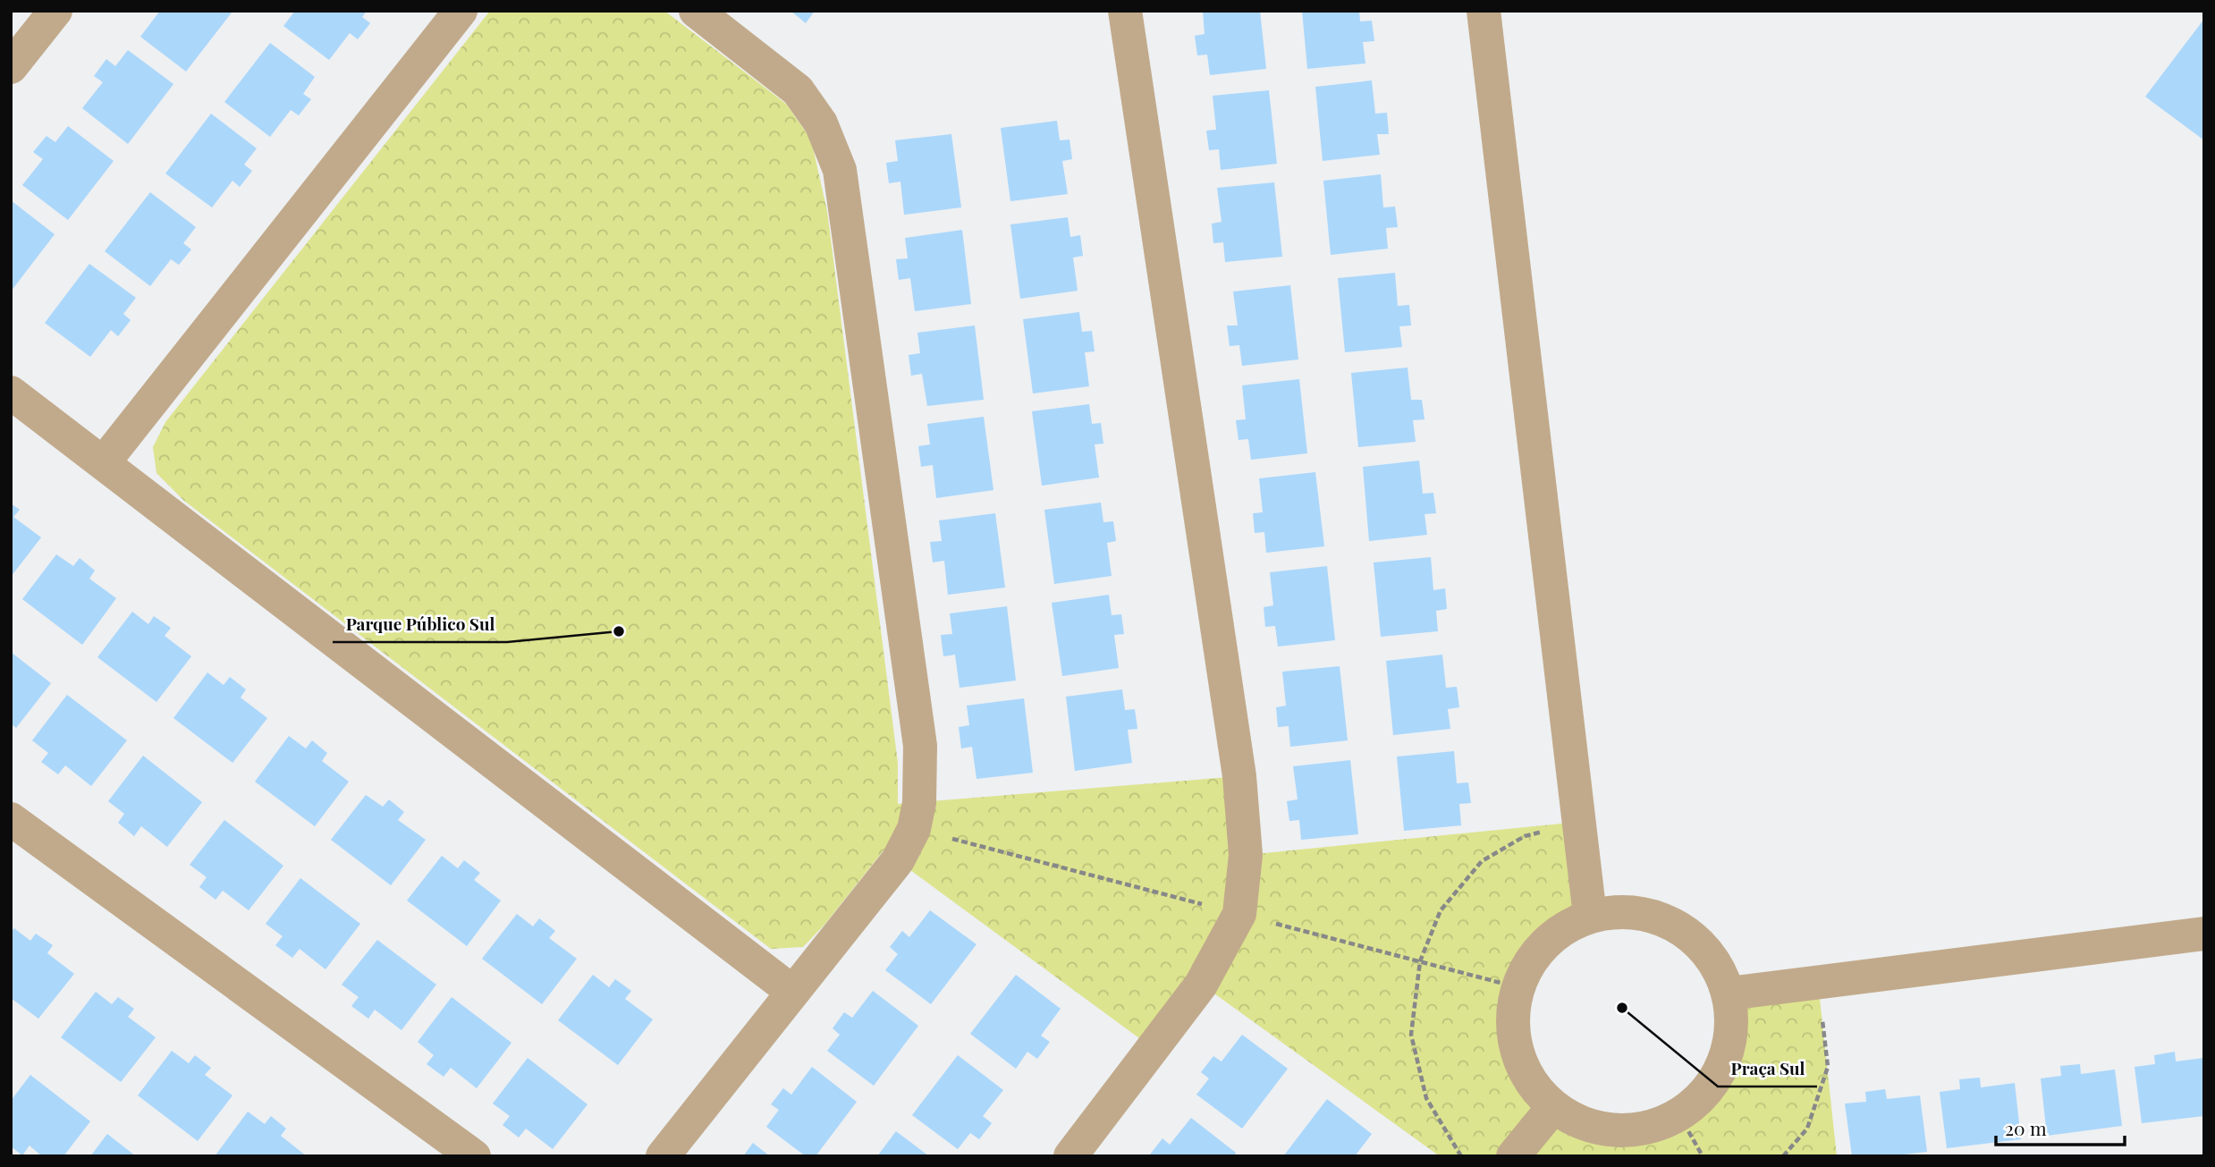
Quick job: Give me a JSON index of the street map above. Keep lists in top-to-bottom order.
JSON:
{
  "places": ["Parque Público Sul", "Praça Sul"],
  "scale_bar": "20 m"
}
